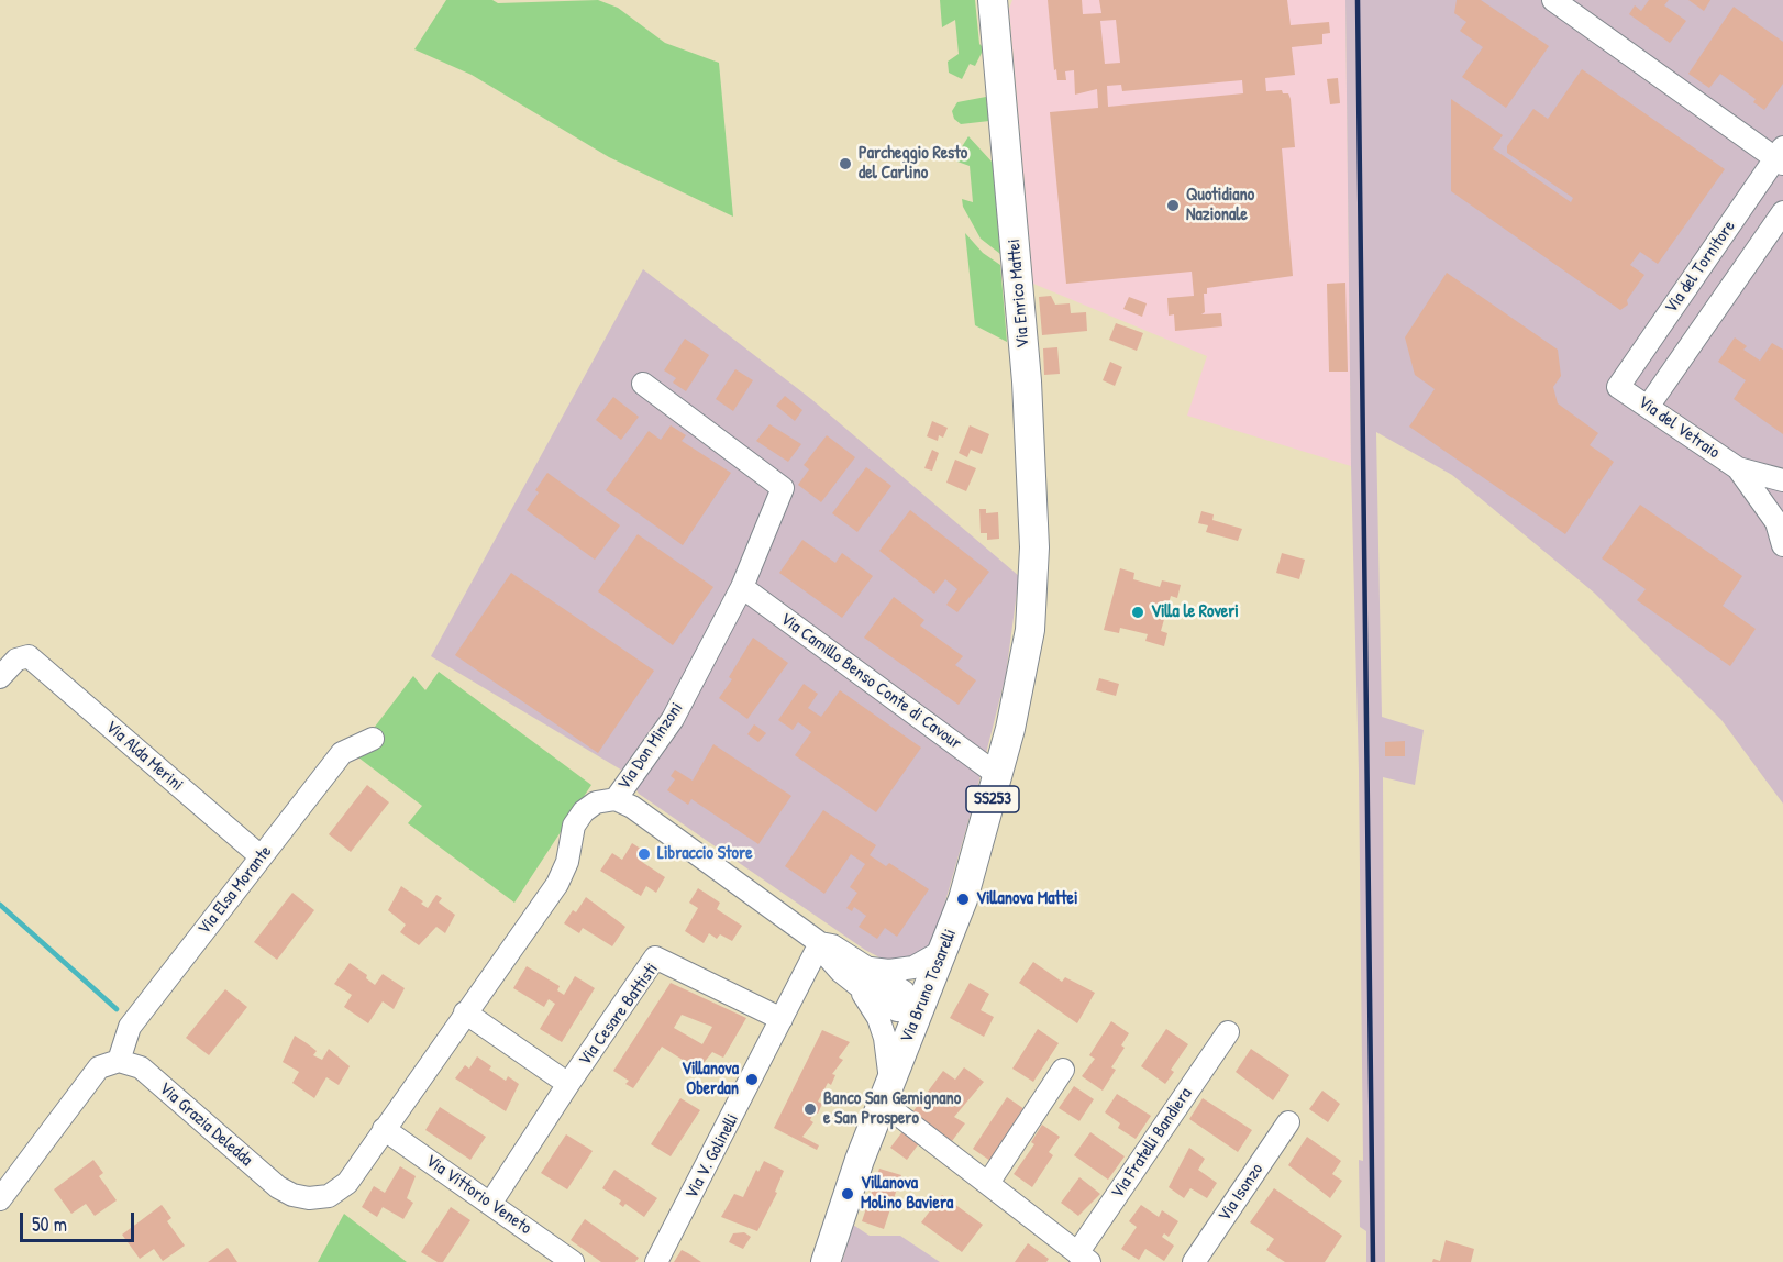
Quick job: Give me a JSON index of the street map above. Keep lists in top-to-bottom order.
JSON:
{
  "streets": {
    "main road": ["Via Enrico Mattei", "SS253", "Via Bruno Tosarelli"],
    "street": [
      "Via del Tornitore",
      "Via del Vetraio",
      "Via Camillo Benso Conte di Cavour",
      "Via Don Minzoni",
      "Via Alda Merini",
      "Via Elsa Morante",
      "Via Cesare Battisti",
      "Via Grazia Deledda",
      "Via Fratelli Bandiera",
      "Via V. Golinelli",
      "Via Isonzo",
      "Via Vittorio Veneto"
    ]
  },
  "crossings": [
    ["Via del Tornitore", "Via del Vetraio"],
    ["Via Enrico Mattei", "Via Bruno Tosarelli"],
    ["Via Camillo Benso Conte di Cavour", "Via Don Minzoni"],
    ["Via Camillo Benso Conte di Cavour", "Via Bruno Tosarelli"],
    ["Via Don Minzoni", "Via Cesare Battisti"],
    ["Via Don Minzoni", "Via Grazia Deledda"],
    ["Via Don Minzoni", "Via Vittorio Veneto"],
    ["Via Alda Merini", "Via Elsa Morante"],
    ["Via Elsa Morante", "Via Grazia Deledda"],
    ["Via Bruno Tosarelli", "Via Fratelli Bandiera"],
    ["Via Cesare Battisti", "Via V. Golinelli"],
    ["Via Cesare Battisti", "Via Vittorio Veneto"]
  ],
  "places": [
    "Parcheggio Resto del Carlino",
    "Quotidiano Nazionale",
    "Villa le Roveri",
    "Libraccio Store",
    "Villanova Mattei",
    "Villanova Oberdan",
    "Banco San Gemignano e San Prospero",
    "Villanova Molino Baviera"
  ],
  "scale_bar": "50 m"
}
